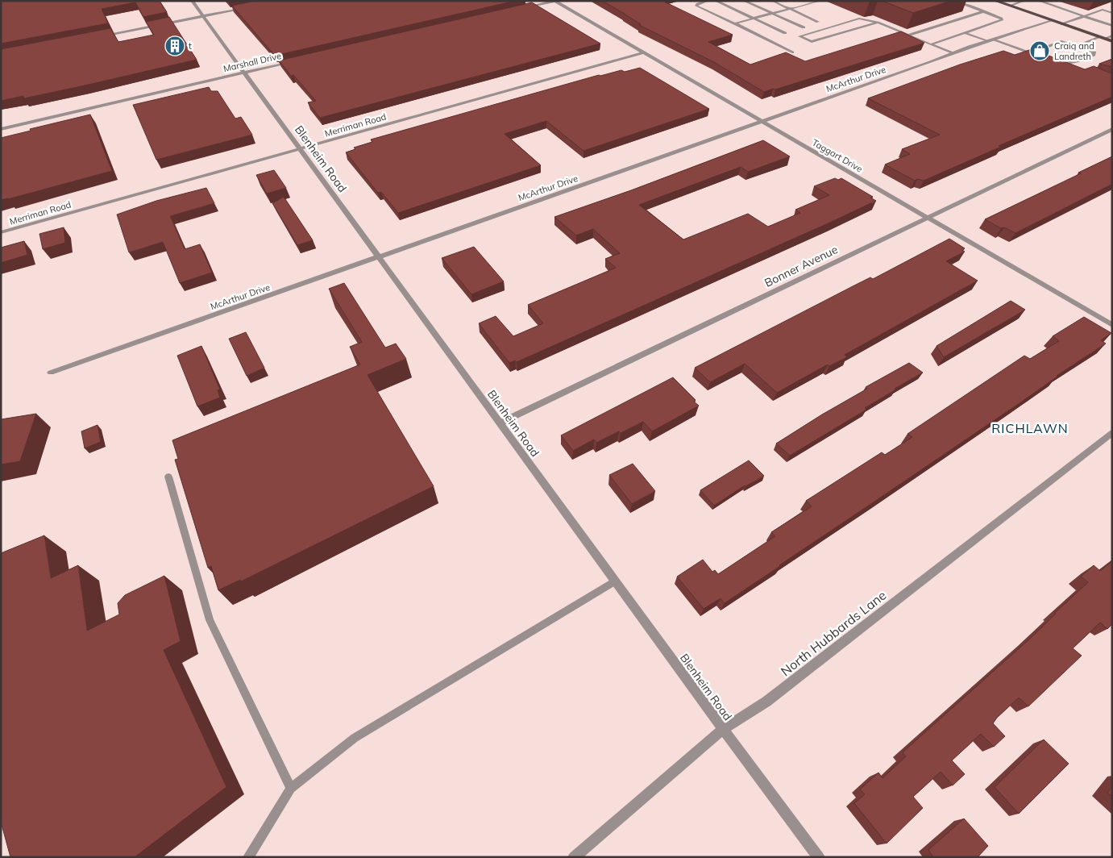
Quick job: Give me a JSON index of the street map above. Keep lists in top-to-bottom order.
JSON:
{
  "streets": {
    "street": [
      "Marshall Drive",
      "McArthur Drive",
      "Merriman Road",
      "Taggart Drive",
      "Blenheim Road",
      "Bonner Avenue",
      "North Hubbards Lane"
    ]
  },
  "crossings": [
    ["Marshall Drive", "Blenheim Road"],
    ["McArthur Drive", "Taggart Drive"],
    ["McArthur Drive", "Blenheim Road"],
    ["Merriman Road", "Taggart Drive"],
    ["Merriman Road", "Blenheim Road"],
    ["Taggart Drive", "Bonner Avenue"],
    ["Blenheim Road", "Bonner Avenue"],
    ["Blenheim Road", "North Hubbards Lane"]
  ],
  "districts": ["RICHLAWN"],
  "places": {
    "building": ["t"],
    "shop": ["Craig and Landreth"]
  }
}
